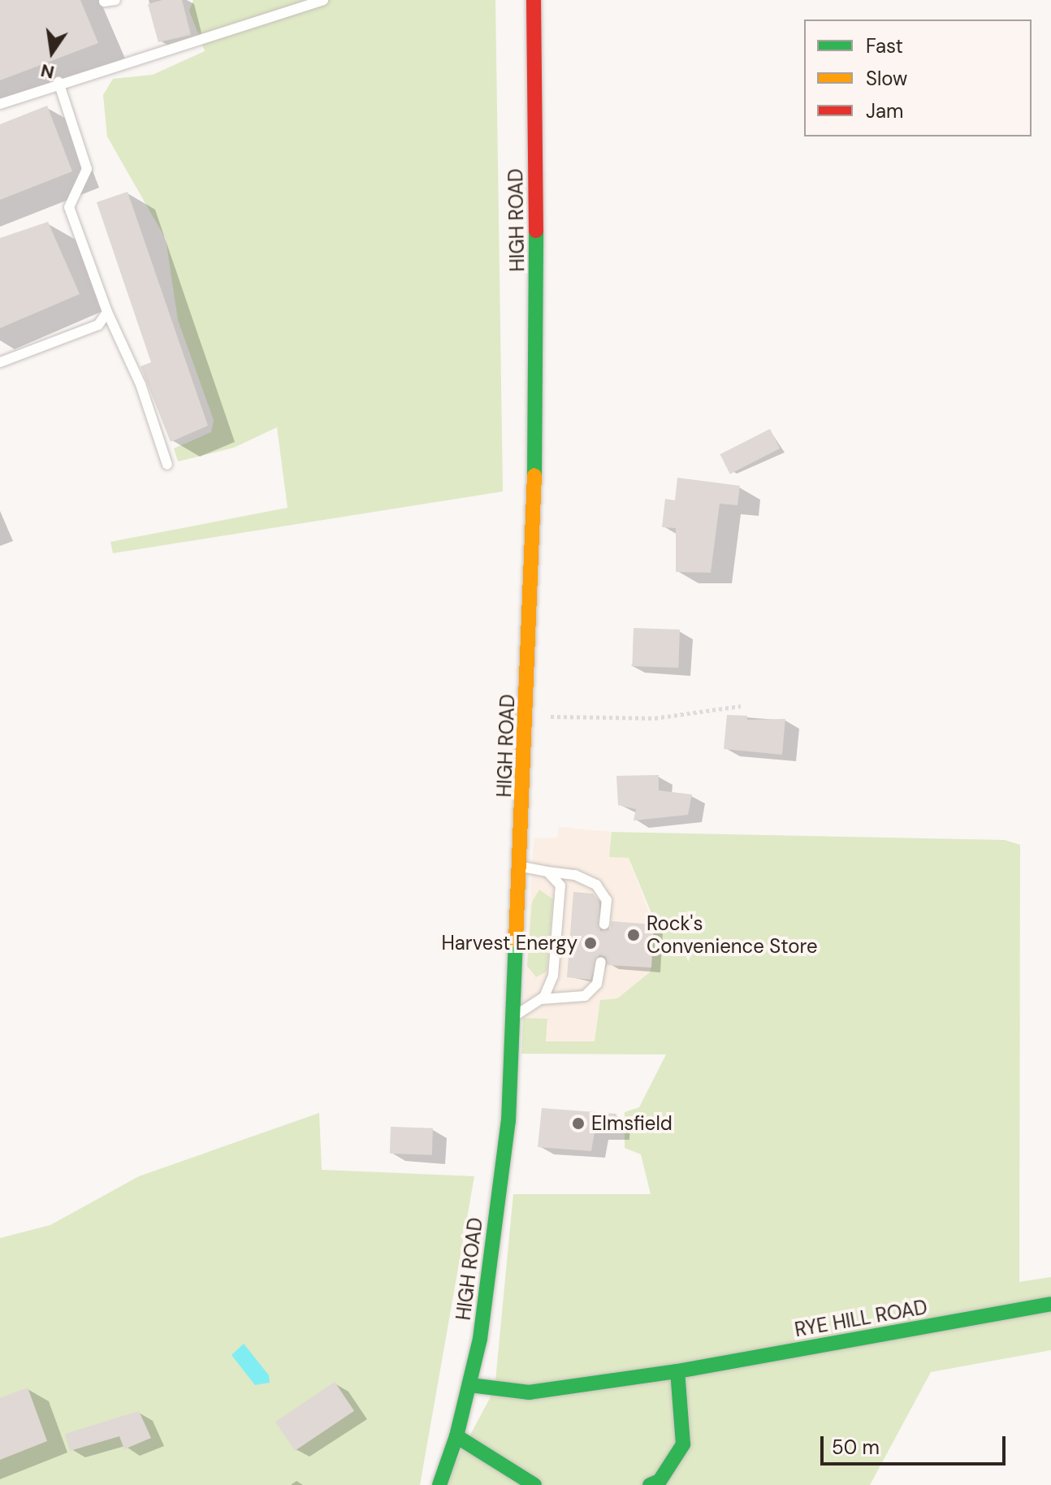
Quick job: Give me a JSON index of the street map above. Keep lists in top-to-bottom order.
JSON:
{
  "streets": {
    "main road": ["HIGH ROAD", "RYE HILL ROAD"]
  },
  "crossings": [
    ["HIGH ROAD", "RYE HILL ROAD"]
  ],
  "places": ["Rock's Convenience Store", "Harvest Energy", "Elmsfield"],
  "legend": ["Fast", "Slow", "Jam"],
  "scale_bar": "50 m",
  "north": "bottom"
}
